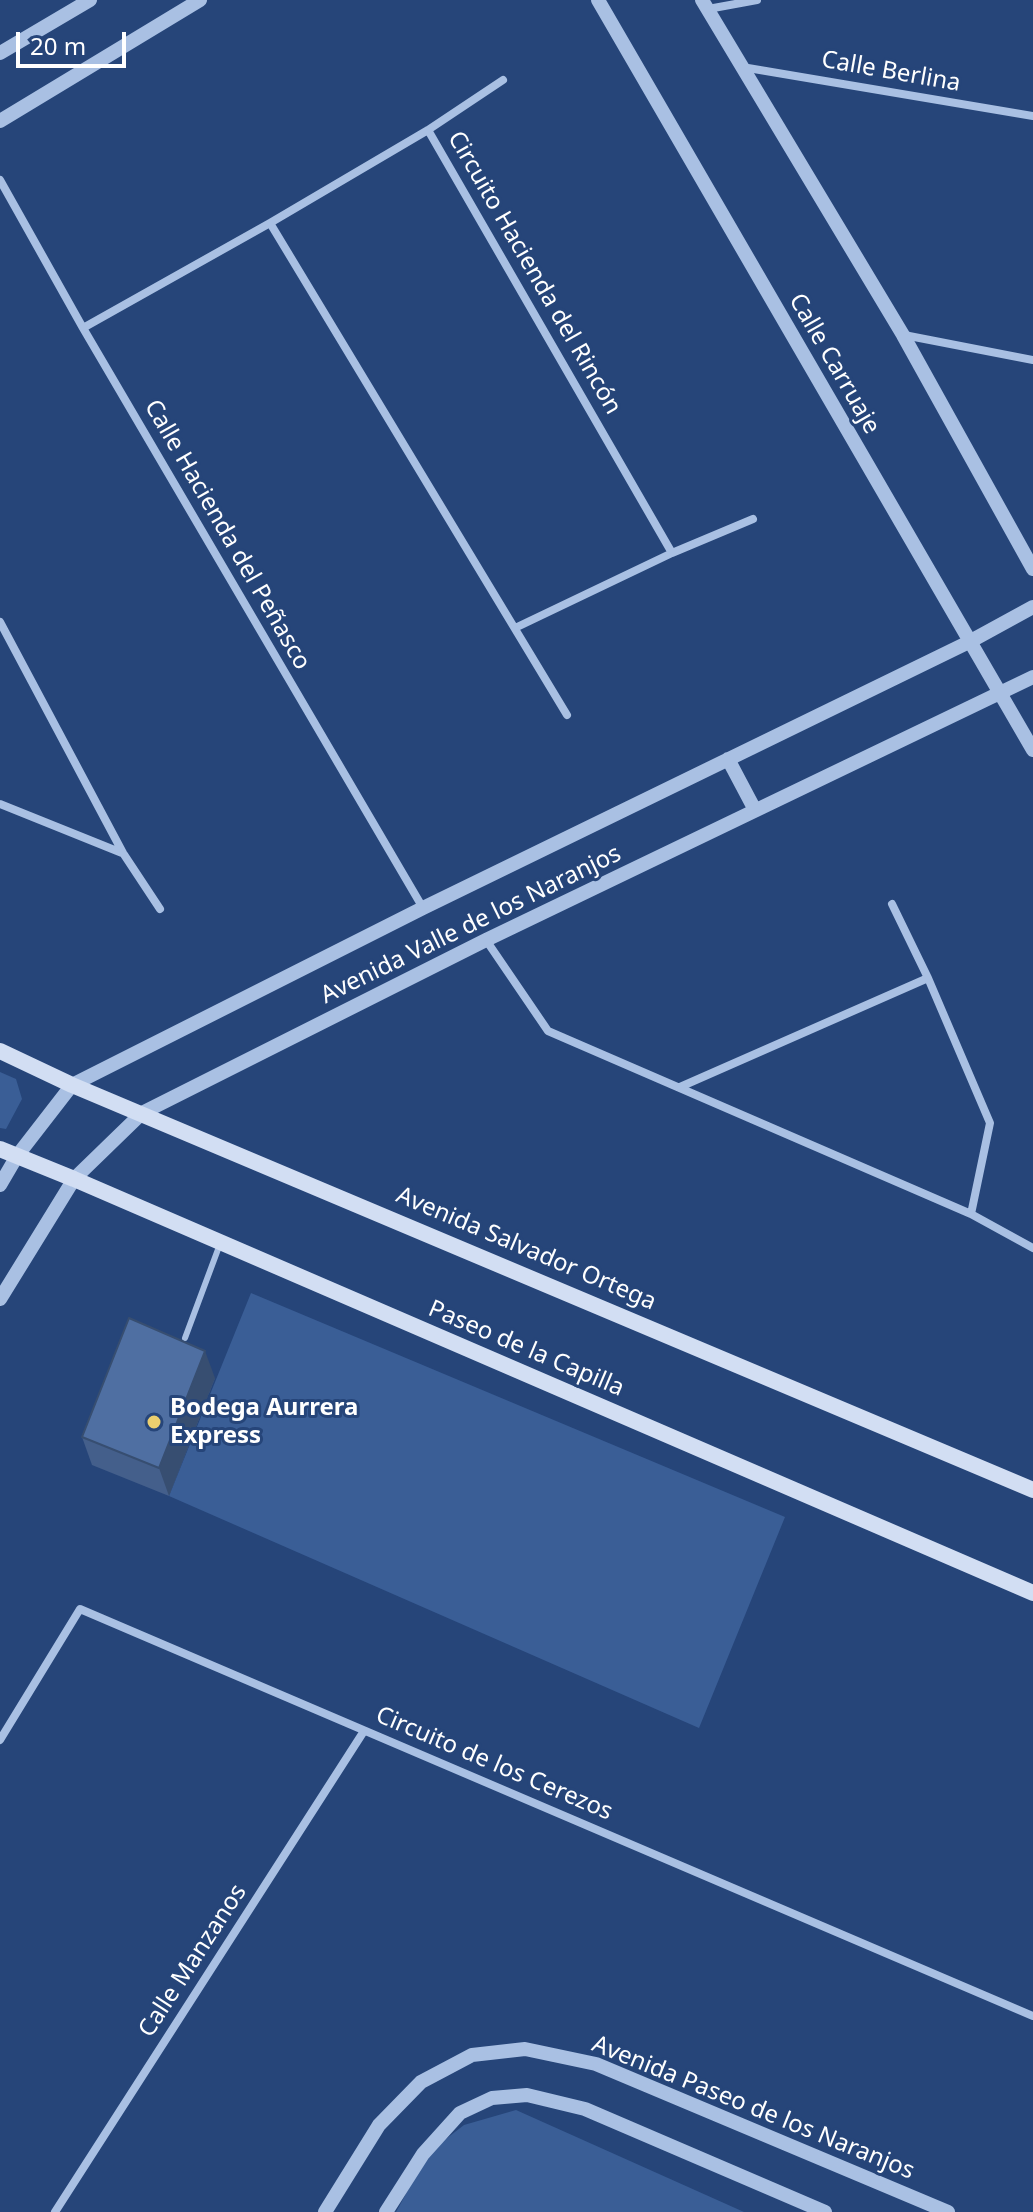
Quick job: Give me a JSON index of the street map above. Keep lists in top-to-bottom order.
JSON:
{
  "streets": {
    "main road": ["Avenida Salvador Ortega", "Paseo de la Capilla"],
    "street": [
      "Calle Berlina",
      "Circuito Hacienda del Rincón",
      "Calle Carruaje",
      "Calle Hacienda del Peñasco",
      "Avenida Valle de los Naranjos",
      "Circuito de los Cerezos",
      "Calle Manzanos",
      "Avenida Paseo de los Naranjos"
    ]
  },
  "crossings": [
    ["Circuito Hacienda del Rincón", "Calle Hacienda del Peñasco"],
    ["Calle Carruaje", "Avenida Valle de los Naranjos"],
    ["Calle Hacienda del Peñasco", "Avenida Valle de los Naranjos"],
    ["Avenida Valle de los Naranjos", "Avenida Salvador Ortega"],
    ["Avenida Valle de los Naranjos", "Paseo de la Capilla"],
    ["Circuito de los Cerezos", "Calle Manzanos"]
  ],
  "places": ["Bodega Aurrera Express"],
  "scale_bar": "20 m"
}
